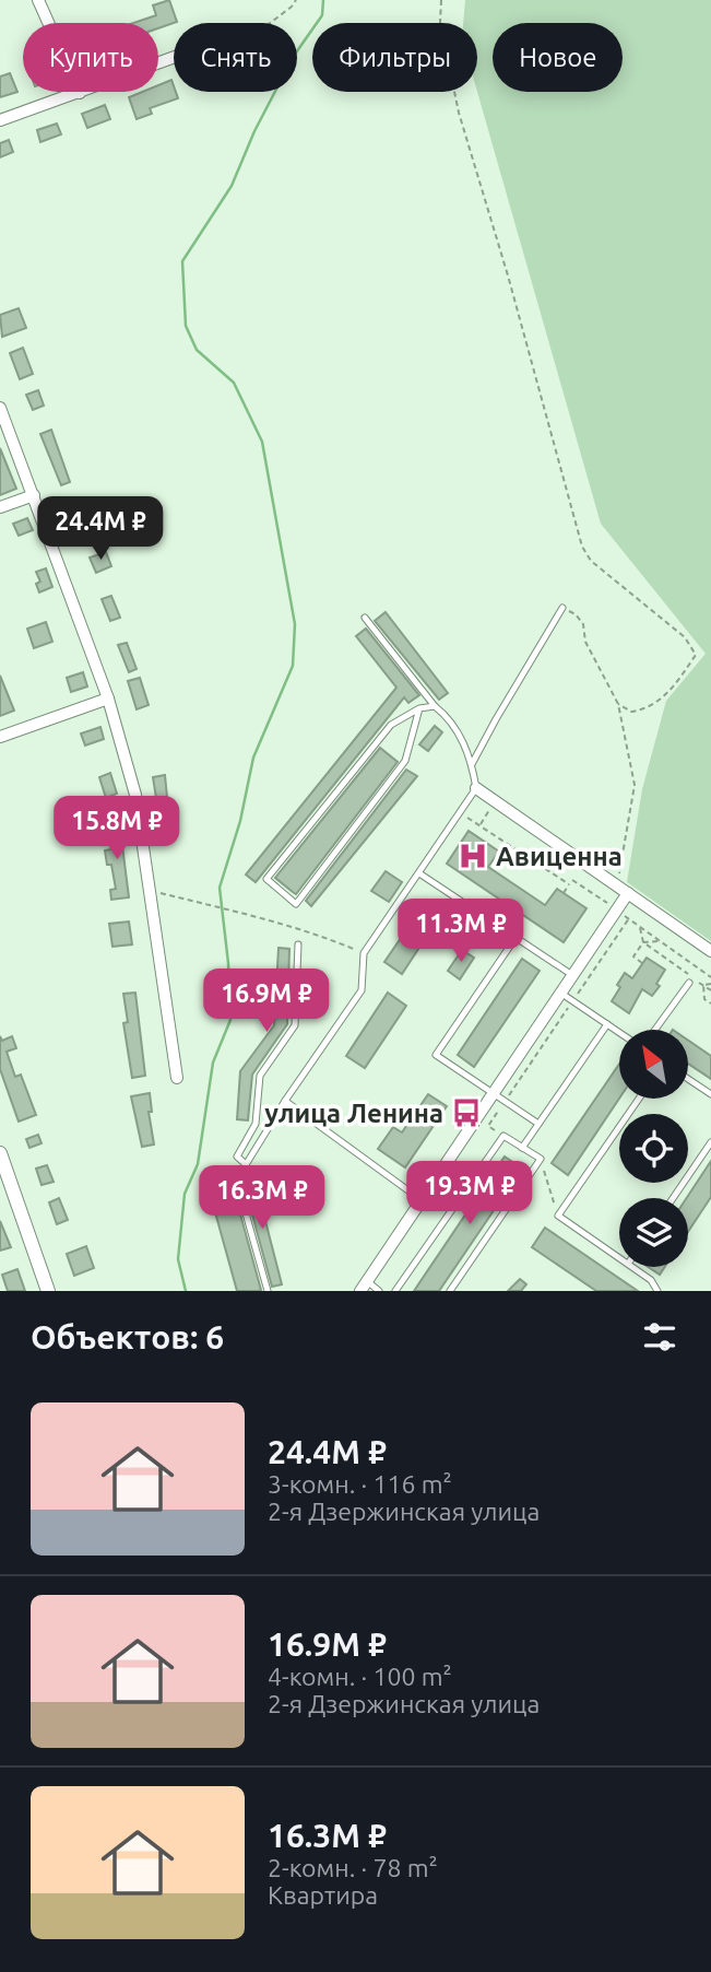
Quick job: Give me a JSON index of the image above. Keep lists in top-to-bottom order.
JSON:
{
  "places": {
    "hospital": ["Авиценна"],
    "bus stop": ["улица Ленина"]
  },
  "north": "top left",
  "page": {
    "chip": [
      "Купить",
      "Снять",
      "Фильтры",
      "Новое"
    ],
    "price": [
      "24.4M ₽",
      "15.8M ₽",
      "11.3M ₽",
      "16.9M ₽",
      "19.3M ₽",
      "16.3M ₽"
    ],
    "heading": "Объектов: 6",
    "list": [
      {
        "name": "24.4M ₽",
        "note": "3-комн. · 116 m² · 2-я Дзержинская улица"
      },
      {
        "name": "16.9M ₽",
        "note": "4-комн. · 100 m² · 2-я Дзержинская улица"
      },
      {
        "name": "16.3M ₽",
        "note": "2-комн. · 78 m² · Квартира"
      }
    ]
  }
}
